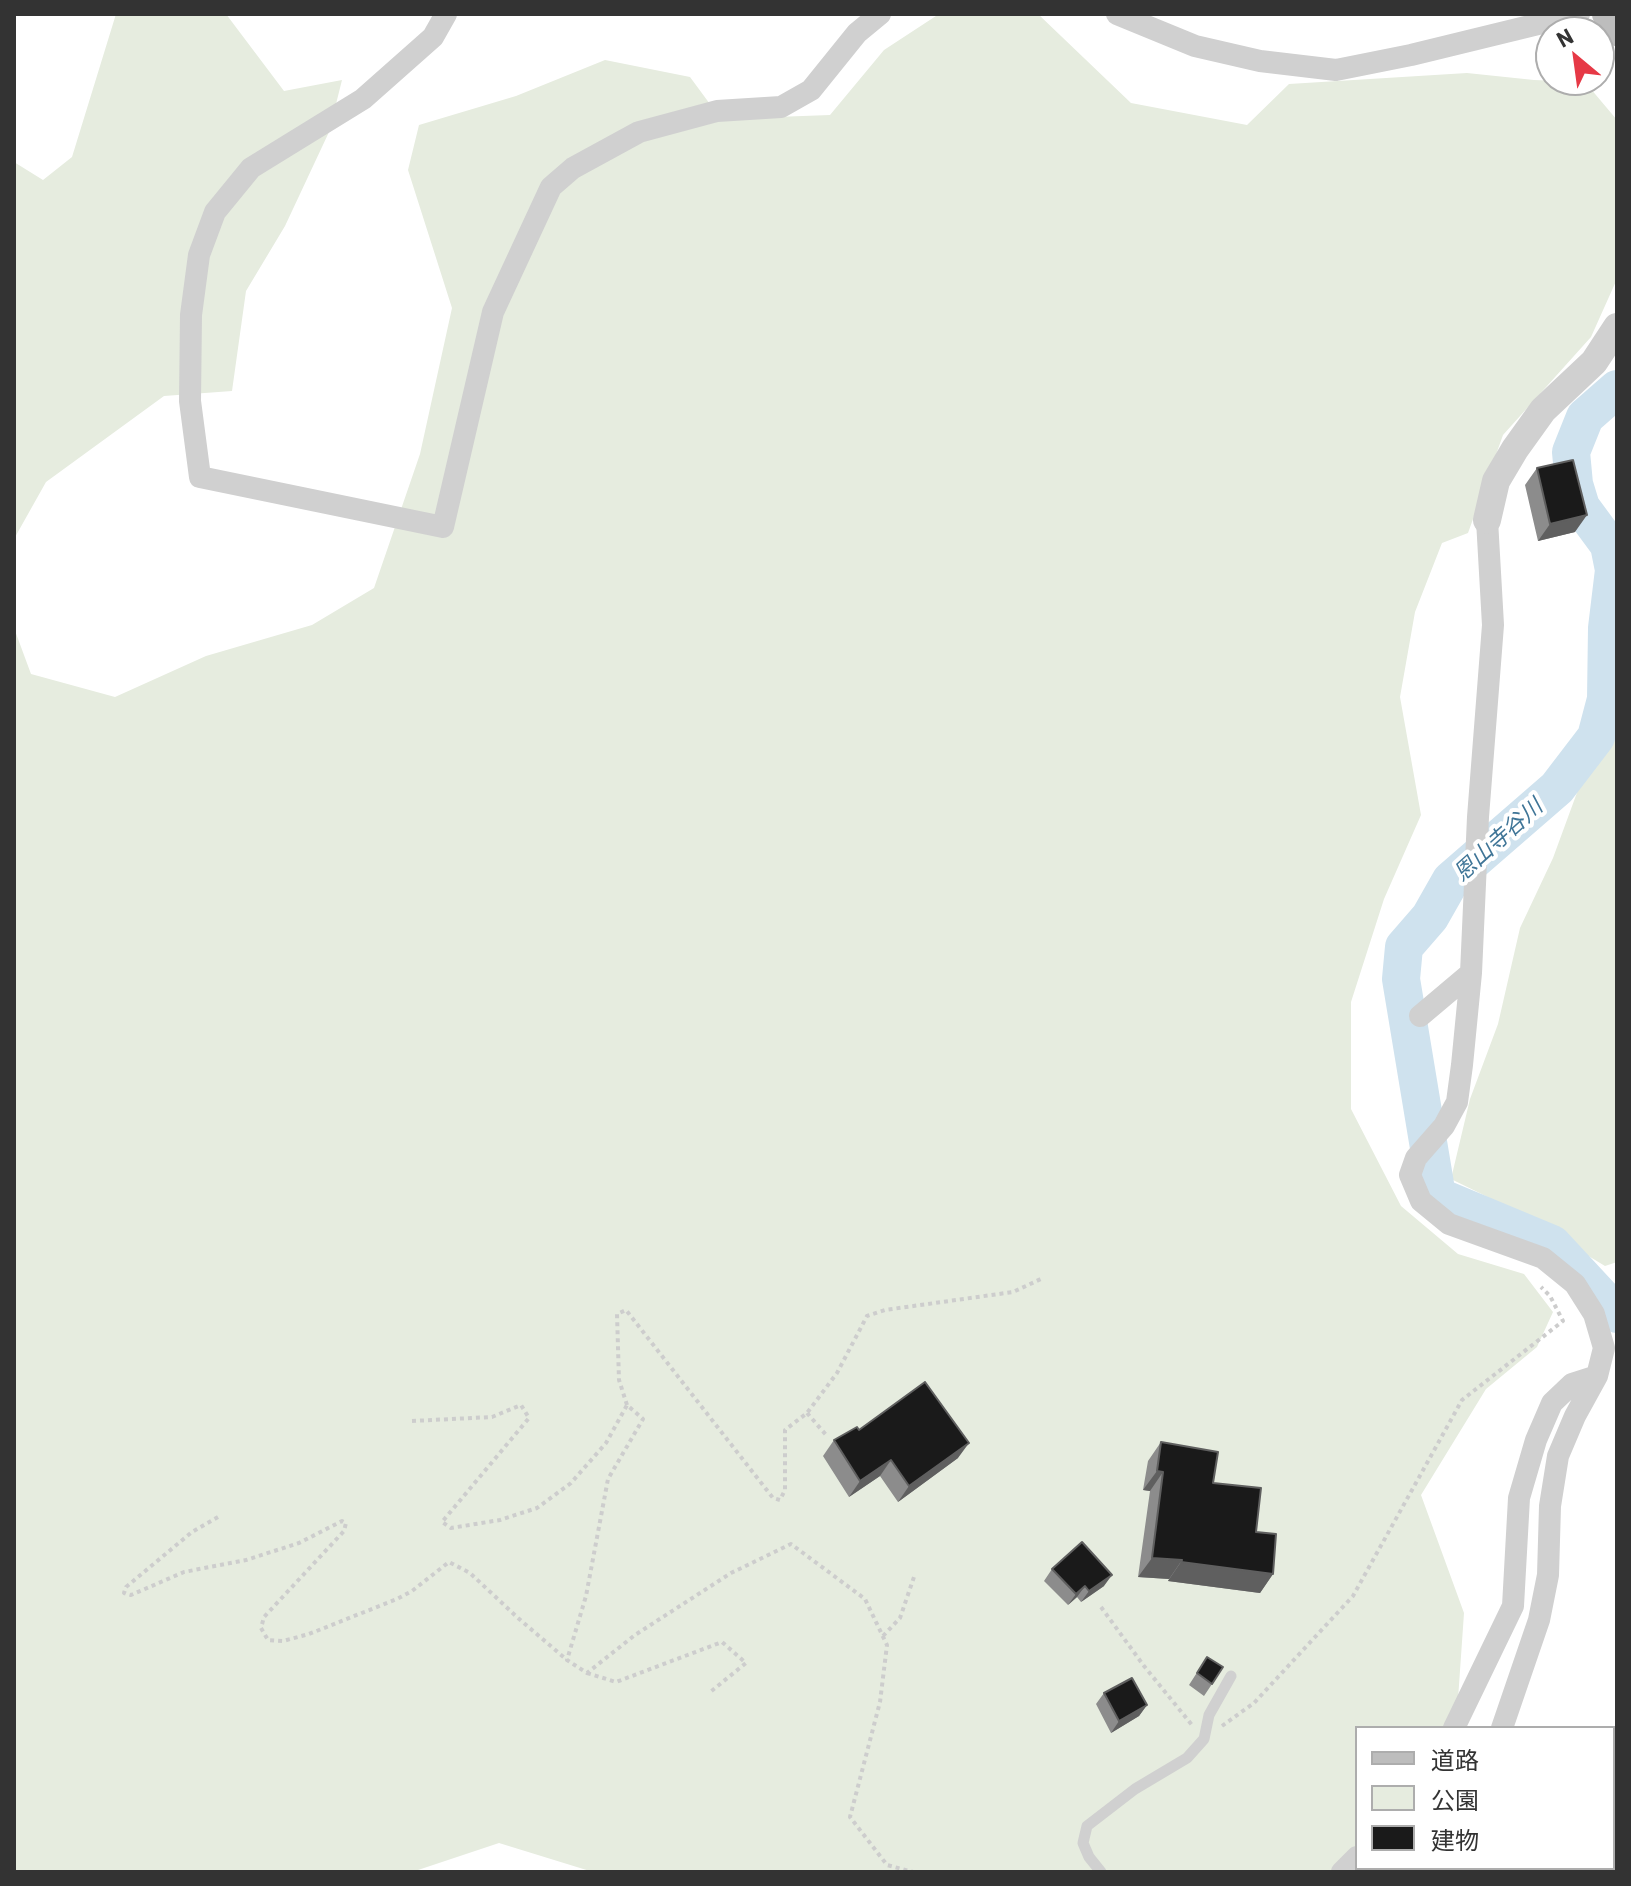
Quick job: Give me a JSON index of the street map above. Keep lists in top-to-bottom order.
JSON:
{
  "water": ["恩山寺谷川"],
  "legend": ["道路", "公園", "建物"],
  "north": "top left"
}
